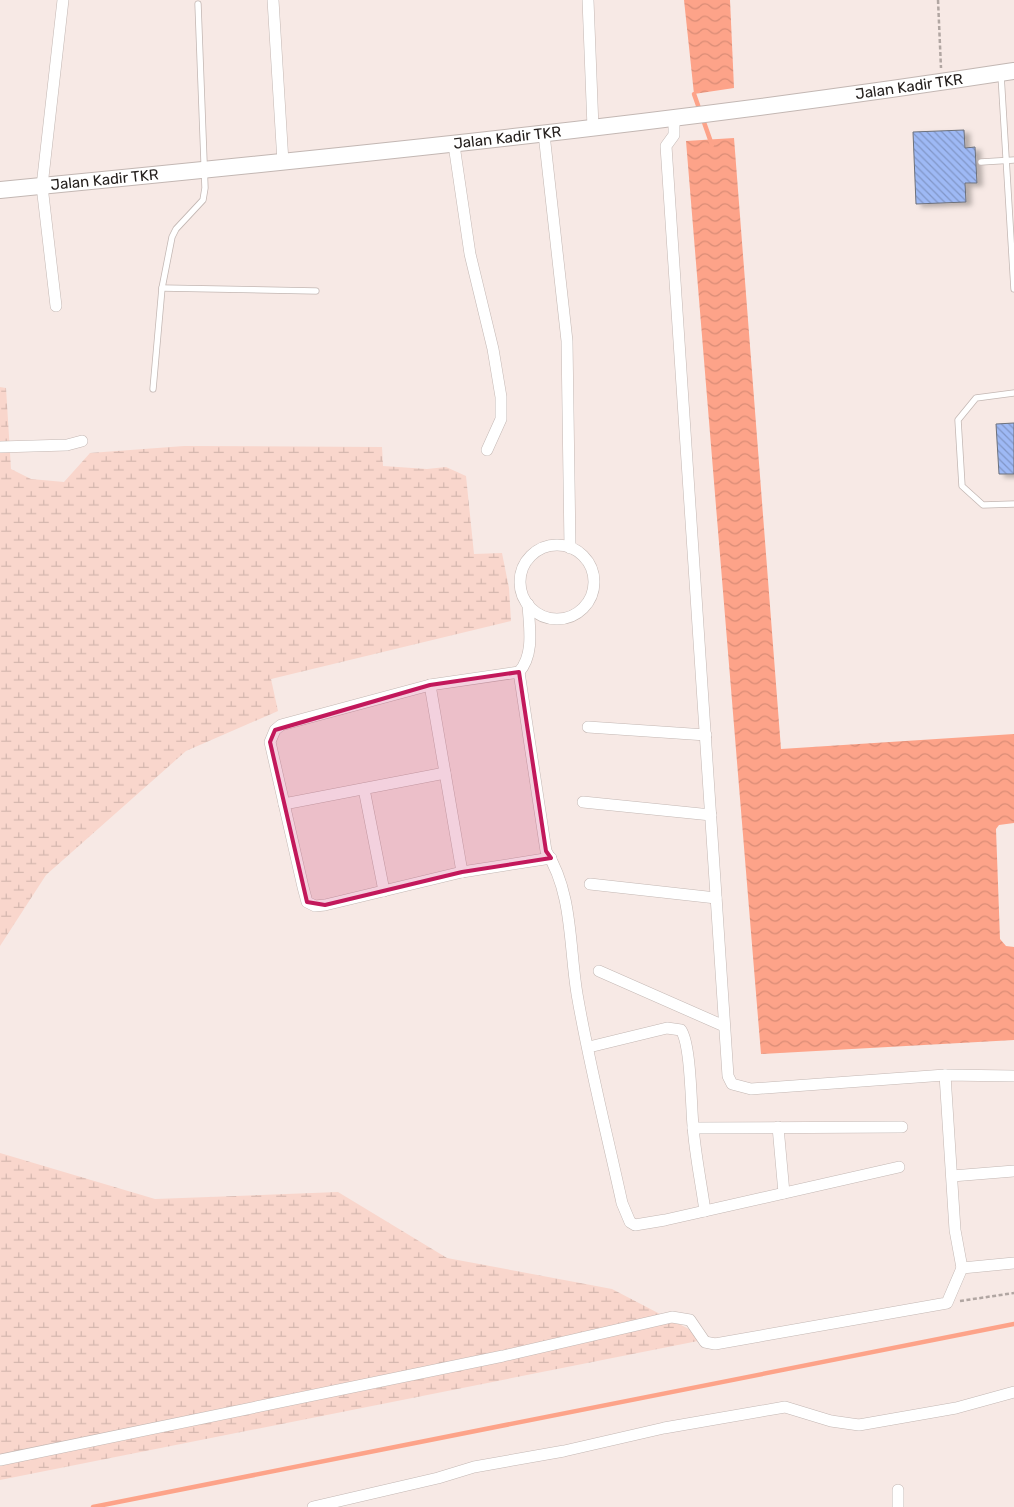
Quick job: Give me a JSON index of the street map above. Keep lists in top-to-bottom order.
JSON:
{
  "streets": {
    "street": ["Jalan Kadir TKR"]
  }
}
